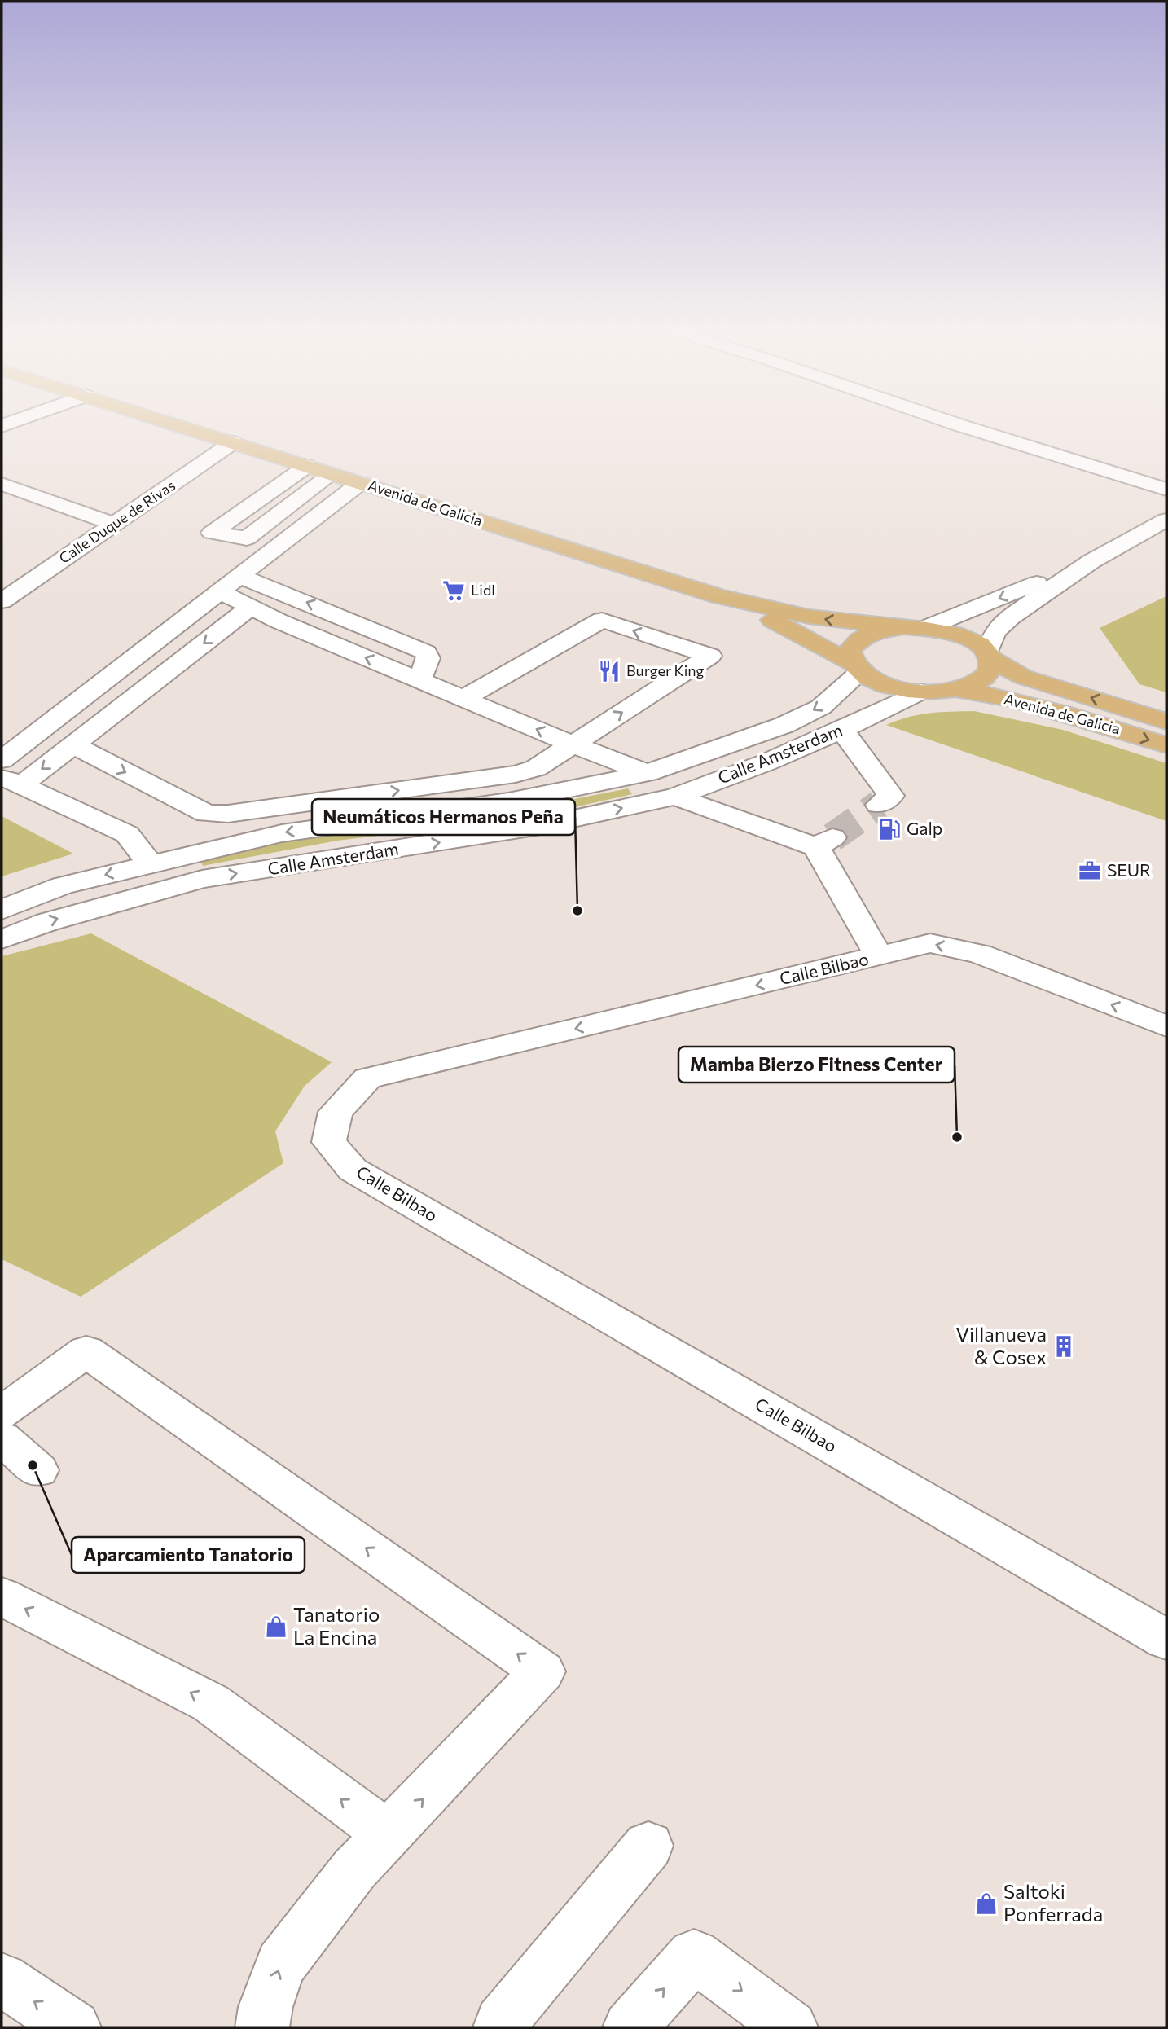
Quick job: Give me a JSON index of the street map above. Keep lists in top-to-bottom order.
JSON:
{
  "streets": {
    "main road": ["Avenida de Galicia"],
    "street": ["Calle Duque de Rivas", "Calle Amsterdam", "Calle Bilbao"]
  },
  "crossings": [
    ["Avenida de Galicia", "Calle Duque de Rivas"],
    ["Avenida de Galicia", "Calle Amsterdam"]
  ],
  "places": {
    "supermarket": ["Lidl"],
    "restaurant": ["Burger King"],
    "fuel station": ["Galp"],
    "office": ["SEUR"],
    "other": ["Neumáticos Hermanos Peña", "Mamba Bierzo Fitness Center", "Aparcamiento Tanatorio"],
    "building": ["Villanueva & Cosex"],
    "shop": ["Tanatorio La Encina", "Saltoki Ponferrada"]
  }
}
